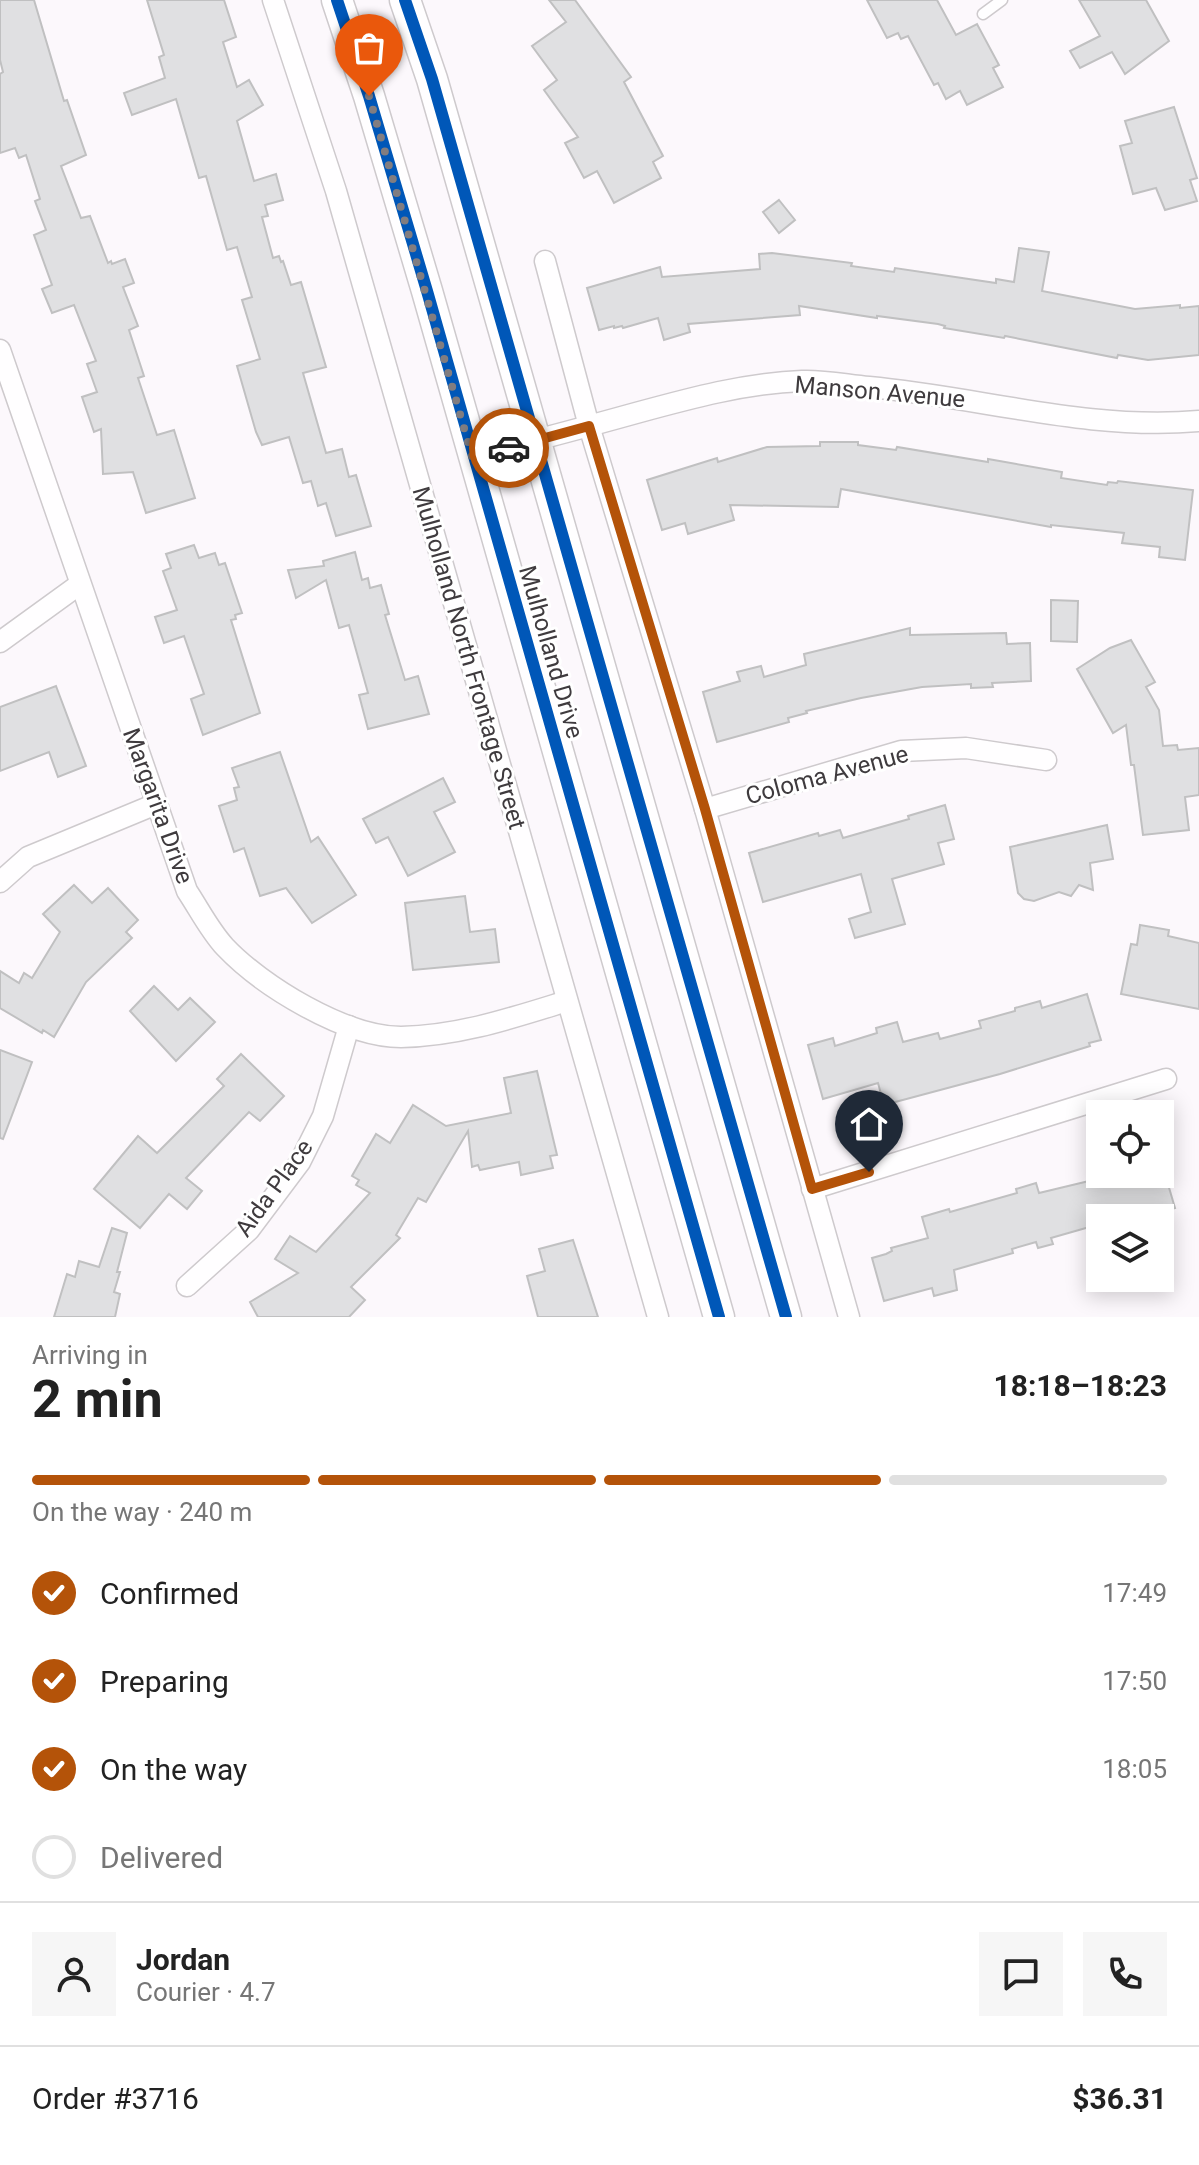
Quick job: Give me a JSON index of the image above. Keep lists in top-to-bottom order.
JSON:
{
  "streets": {
    "main road": ["Mulholland Drive"],
    "street": [
      "Manson Avenue",
      "Mulholland North Frontage Street",
      "Coloma Avenue",
      "Margarita Drive",
      "Aida Place"
    ]
  },
  "crossings": [
    ["Manson Avenue", "Mulholland Drive"],
    ["Mulholland North Frontage Street", "Margarita Drive"],
    ["Margarita Drive", "Aida Place"]
  ],
  "page": {
    "heading": ["2 min", "Arriving in", "18:18–18:23"],
    "panel": [
      "Jordan",
      "Courier · 4.7",
      "Order #3716",
      "$36.31"
    ],
    "bar": "On the way · 240 m",
    "list": [
      ["Confirmed", "17:49"],
      ["Preparing", "17:50"],
      ["On the way", "18:05"],
      "Delivered"
    ]
  }
}
